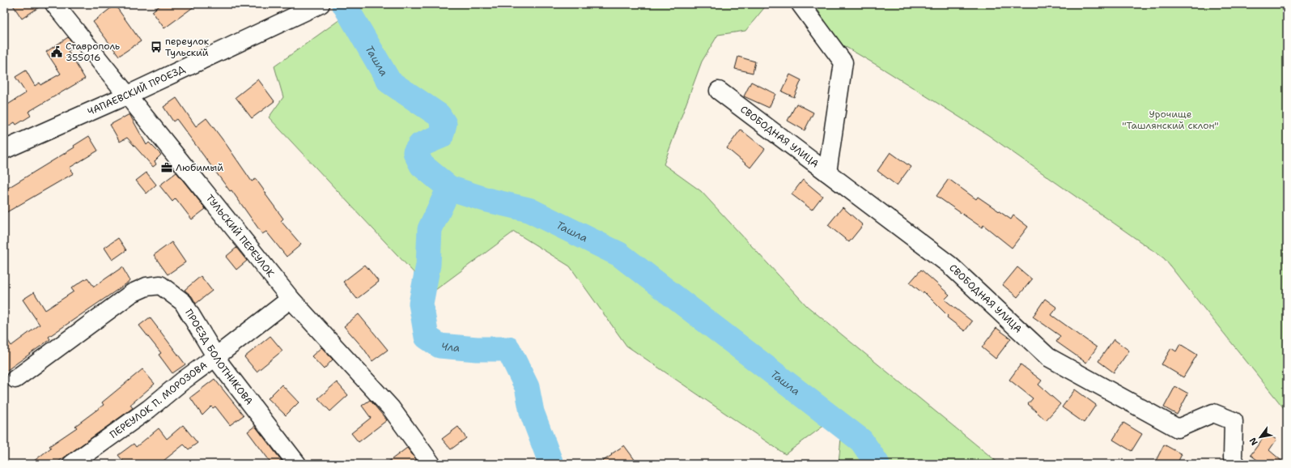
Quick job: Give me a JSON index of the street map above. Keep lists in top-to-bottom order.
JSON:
{
  "streets": {
    "street": [
      "ЧАПАЕВСКИЙ ПРОЕЗД",
      "СВОБОДНАЯ УЛИЦА",
      "ТУЛЬСКИЙ ПЕРЕУЛОК",
      "ПРОЕЗД БОЛОТНИКОВА",
      "ПЕРЕУЛОК П. МОРОЗОВА"
    ]
  },
  "crossings": [
    ["ЧАПАЕВСКИЙ ПРОЕЗД", "ТУЛЬСКИЙ ПЕРЕУЛОК"],
    ["ТУЛЬСКИЙ ПЕРЕУЛОК", "ПЕРЕУЛОК П. МОРОЗОВА"],
    ["ПРОЕЗД БОЛОТНИКОВА", "ПЕРЕУЛОК П. МОРОЗОВА"]
  ],
  "water": ["Ташла", "Чла"],
  "parks": ["Урочище \"Ташлянский склон\""],
  "places": {
    "bus stop": ["переулок Тульский"],
    "public building": ["Ставрополь 355016"],
    "office": ["Любимый"]
  },
  "north": "bottom left"
}
